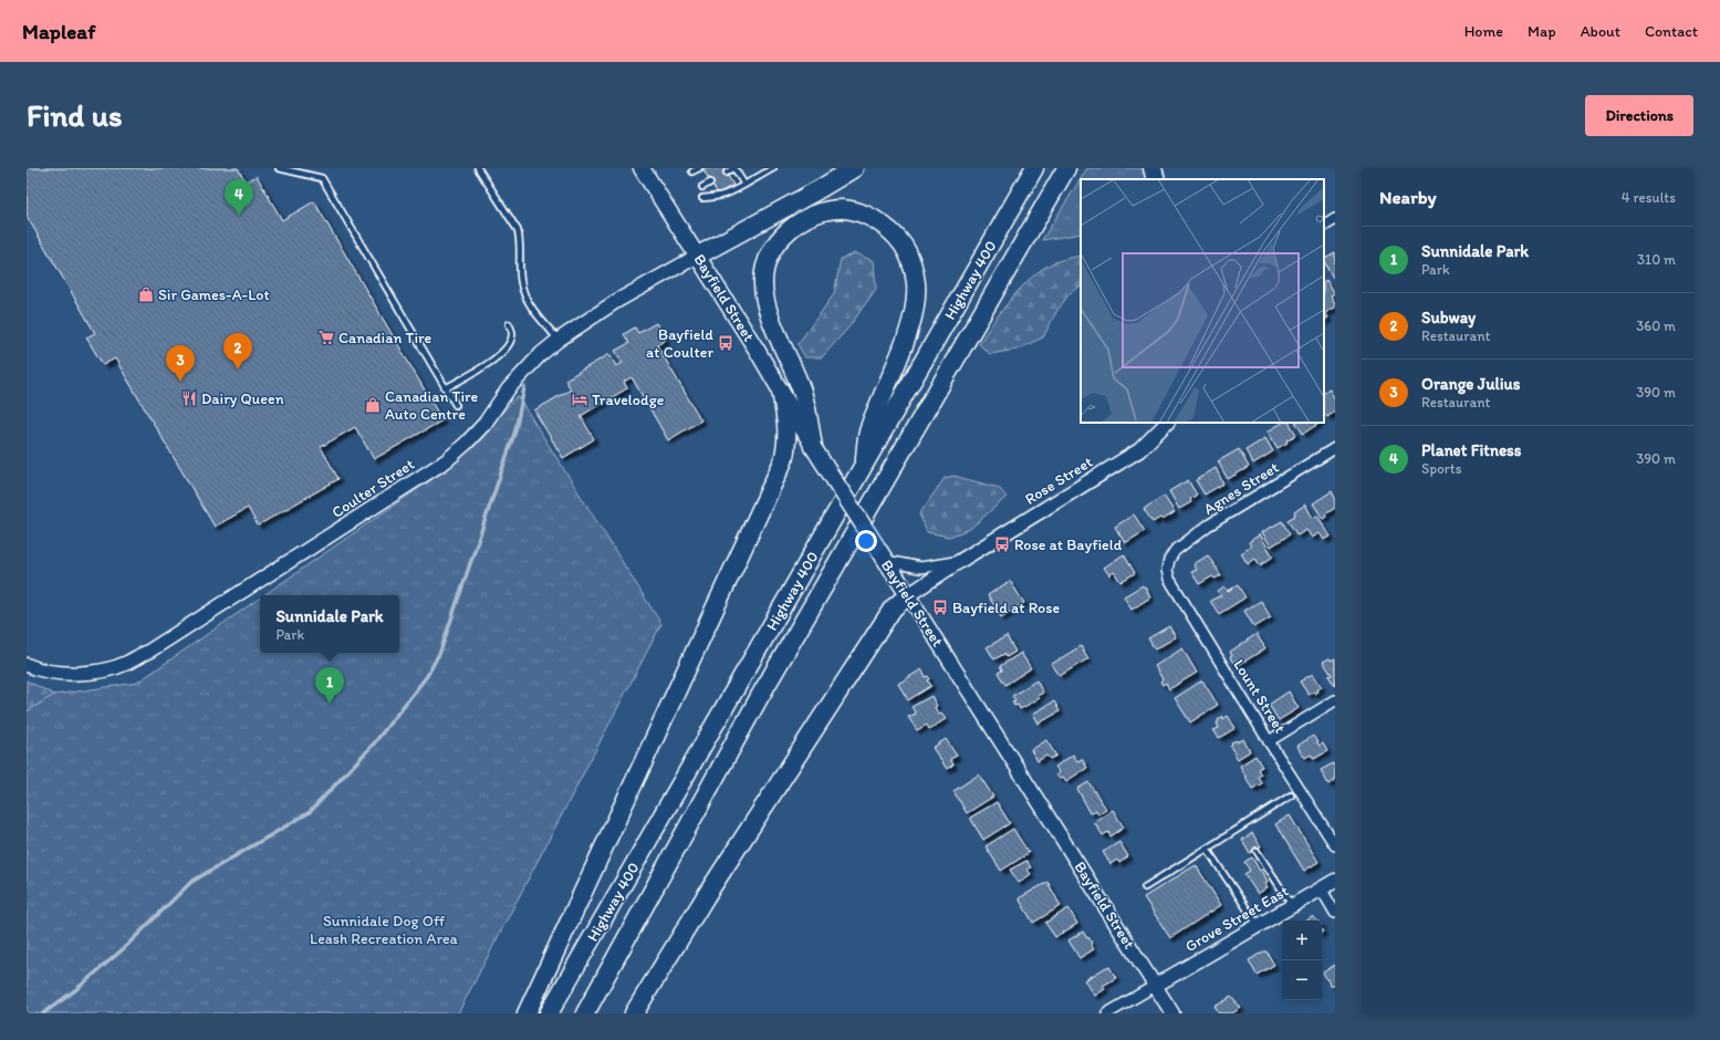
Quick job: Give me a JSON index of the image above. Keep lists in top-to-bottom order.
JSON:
{
  "streets": {
    "highway": ["Highway 400"],
    "main road": ["Bayfield Street"],
    "street": [
      "Rose Street",
      "Coulter Street",
      "Agnes Street",
      "Lount Street",
      "Grove Street East"
    ]
  },
  "crossings": [
    ["Bayfield Street", "Rose Street"],
    ["Bayfield Street", "Coulter Street"],
    ["Bayfield Street", "Grove Street East"],
    ["Agnes Street", "Lount Street"]
  ],
  "parks": ["Sunnidale Dog Off Leash Recreation Area"],
  "places": {
    "shop": ["Sir Games-A-Lot", "Canadian Tire Auto Centre"],
    "supermarket": ["Canadian Tire"],
    "bus stop": ["Bayfield at Coulter", "Rose at Bayfield", "Bayfield at Rose"],
    "restaurant": ["Dairy Queen"],
    "hotel": ["Travelodge"]
  },
  "page": {
    "header": "Mapleaf",
    "nav": [
      "Home",
      "Map",
      "About",
      "Contact"
    ],
    "buttons": "Directions",
    "title": "Find us",
    "heading": ["Nearby", "4 results"],
    "pins": [
      "4",
      "2",
      "3",
      "1"
    ],
    "list": [
      {
        "mark": "1",
        "name": "Sunnidale Park",
        "note": "Park",
        "value": "310 m"
      },
      {
        "mark": "2",
        "name": "Subway",
        "note": "Restaurant",
        "value": "360 m"
      },
      {
        "mark": "3",
        "name": "Orange Julius",
        "note": "Restaurant",
        "value": "390 m"
      },
      {
        "mark": "4",
        "name": "Planet Fitness",
        "note": "Sports",
        "value": "390 m"
      }
    ],
    "popup": ["Sunnidale Park", "Park"],
    "map_buttons": ["+", "−"]
  }
}
